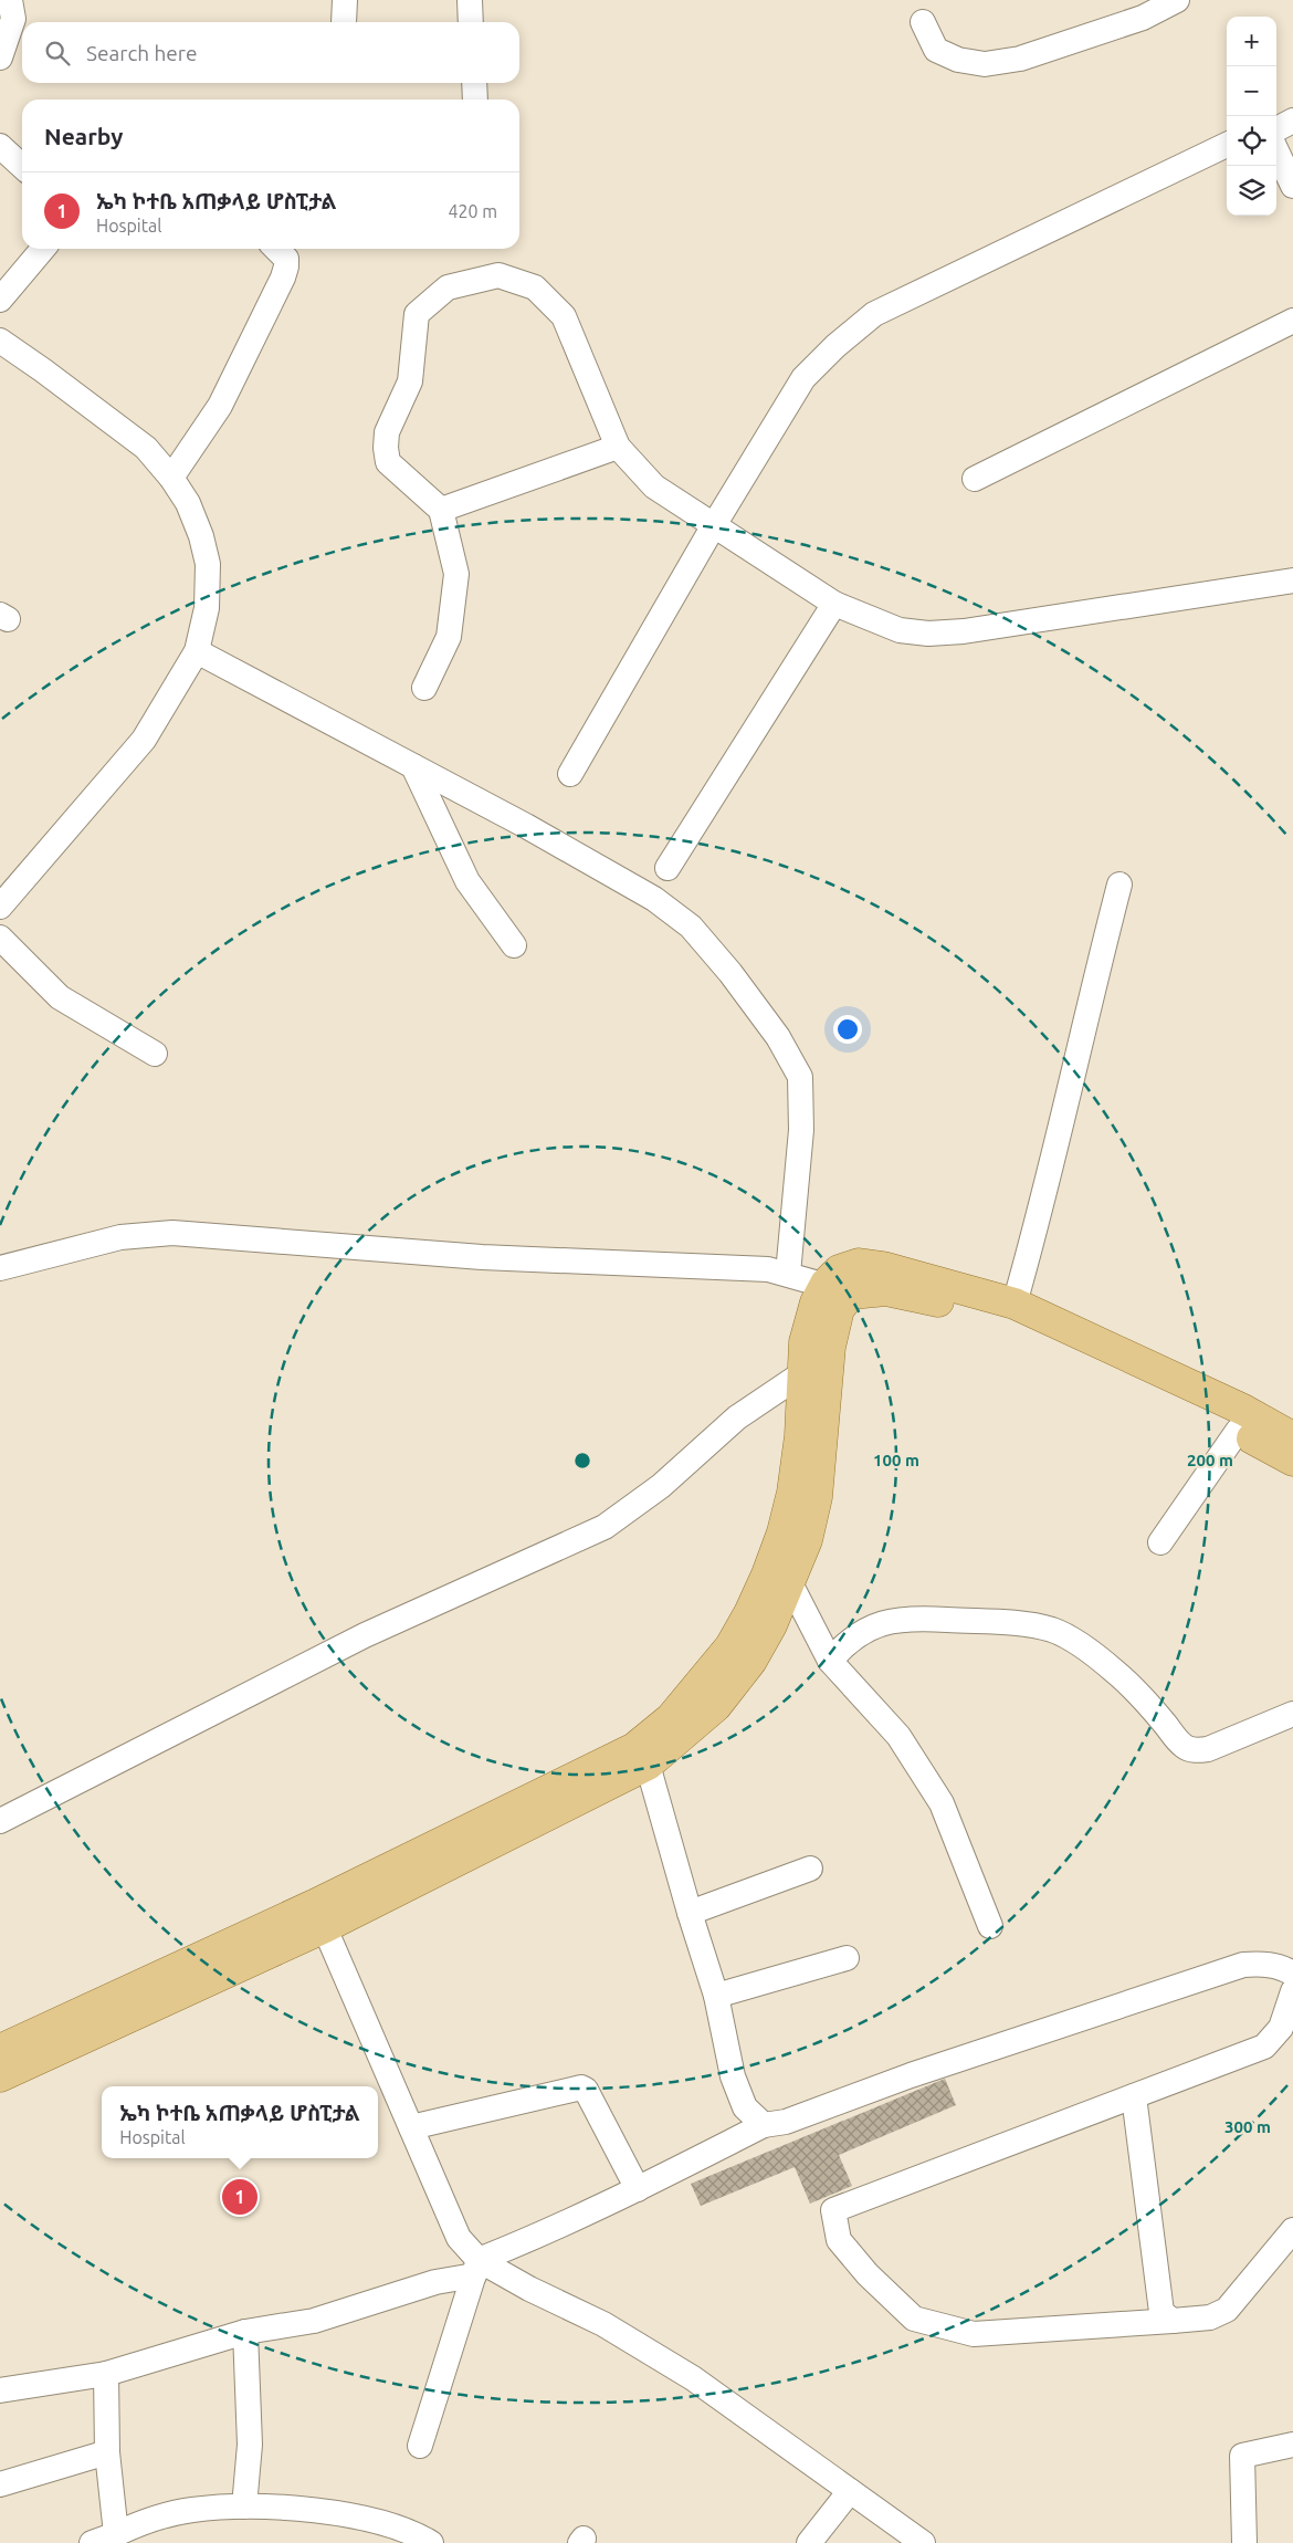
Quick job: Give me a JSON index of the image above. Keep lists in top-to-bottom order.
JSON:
{
  "page": {
    "map_buttons": ["+", "−"],
    "search": "Search here",
    "heading": "Nearby",
    "list": [
      {
        "mark": "1",
        "name": "ኤካ ኮተቤ አጠቃላይ ሆስፒታል",
        "note": "Hospital",
        "value": "420 m"
      }
    ],
    "popup": ["ኤካ ኮተቤ አጠቃላይ ሆስፒታል", "Hospital"],
    "pins": "1"
  },
  "rings": ["100 m", "200 m", "300 m"]
}
